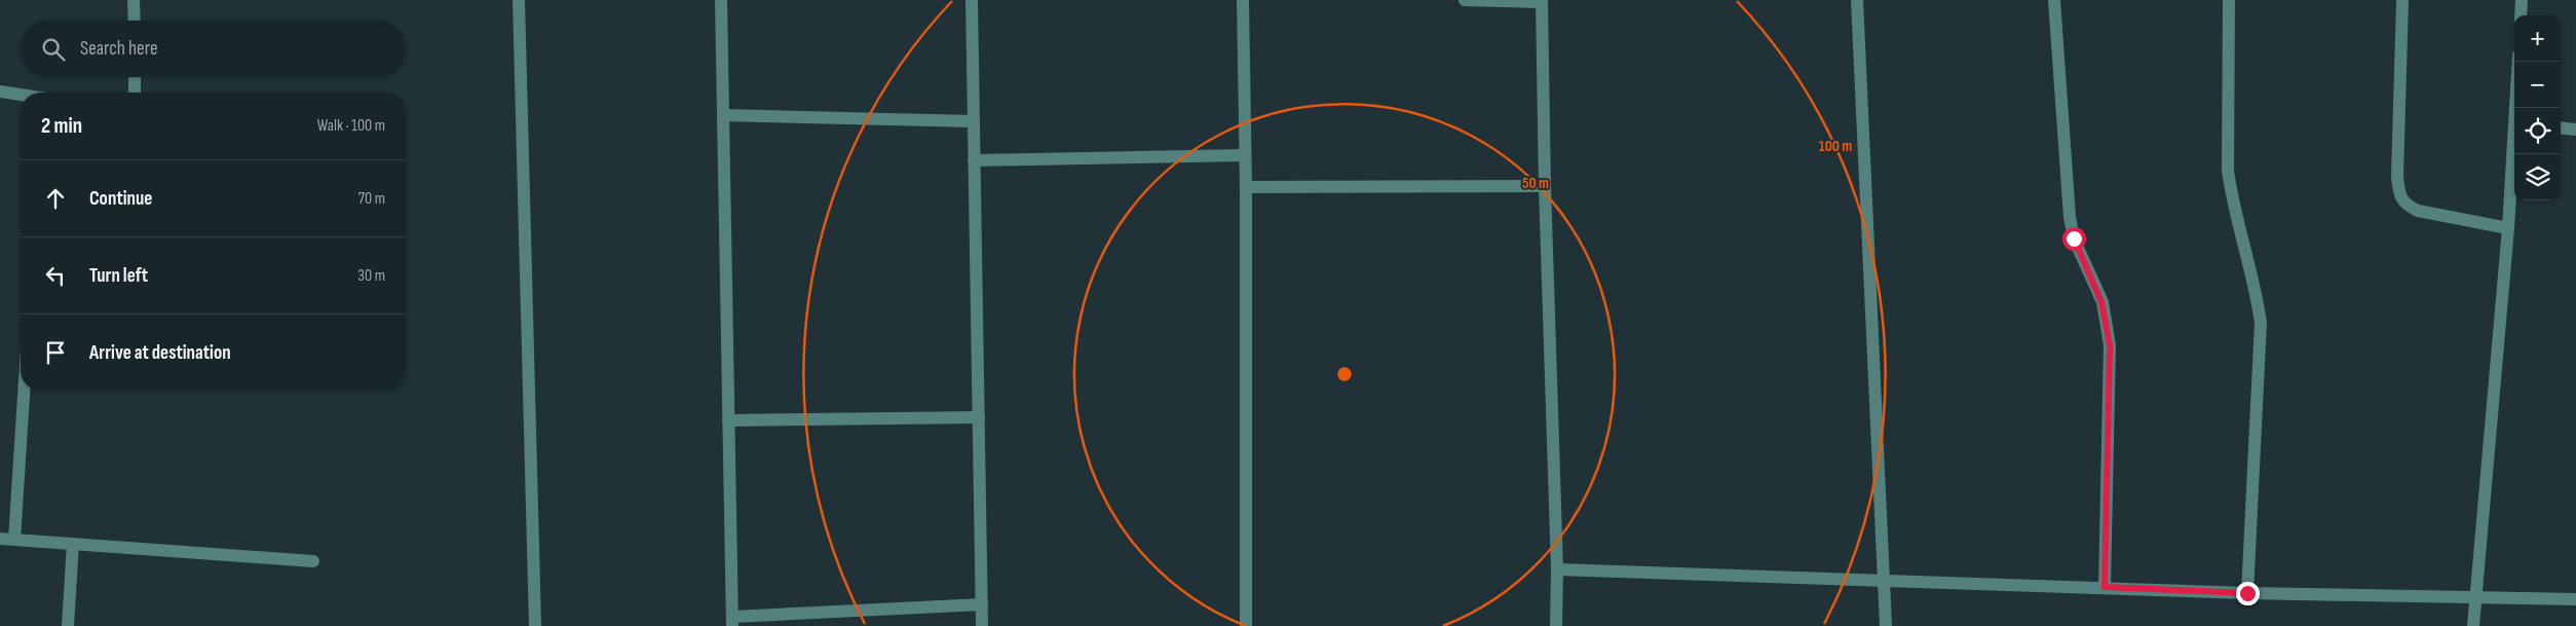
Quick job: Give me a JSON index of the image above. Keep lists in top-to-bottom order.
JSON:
{
  "page": {
    "map_buttons": ["+", "−"],
    "search": "Search here",
    "heading": ["2 min", "Walk · 100 m"],
    "list": [
      ["Continue", "70 m"],
      ["Turn left", "30 m"],
      "Arrive at destination"
    ]
  },
  "rings": ["100 m", "50 m"]
}
